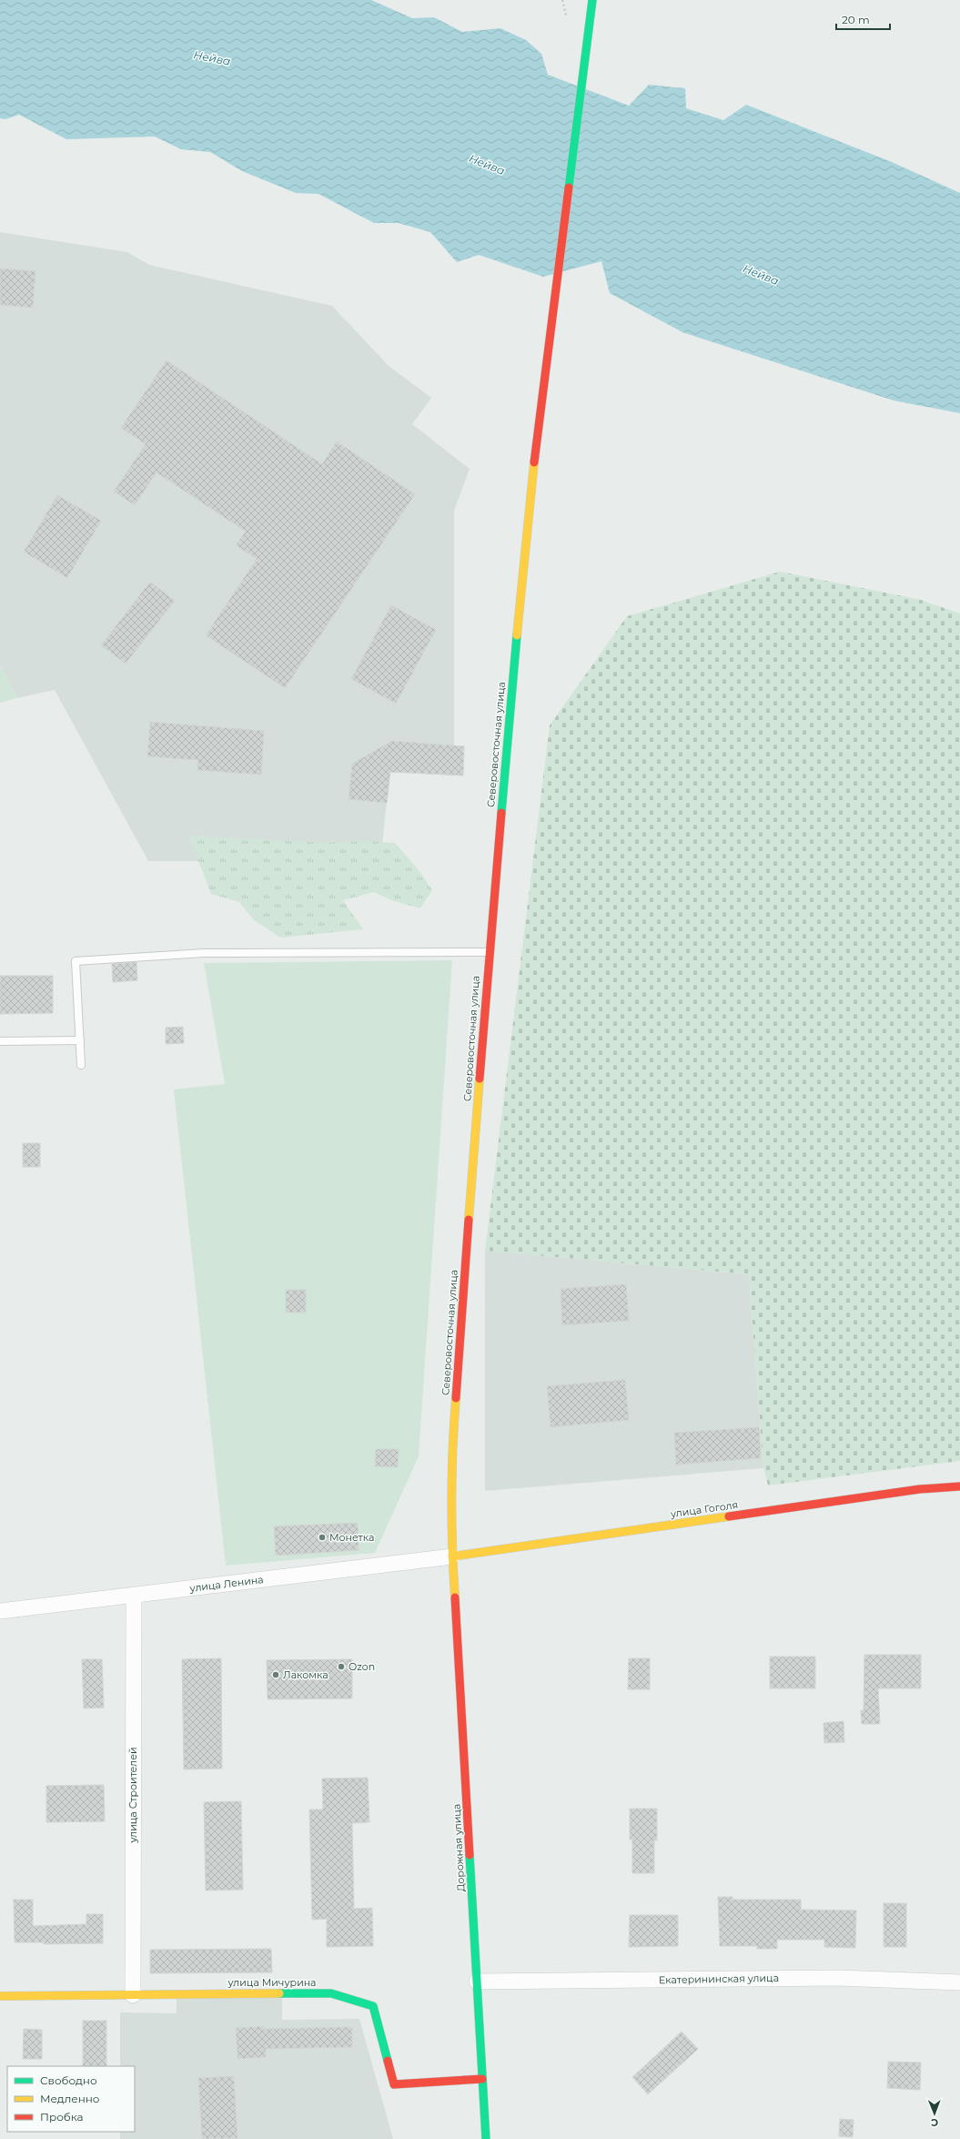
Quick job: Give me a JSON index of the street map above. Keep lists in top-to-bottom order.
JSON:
{
  "streets": {
    "main road": [
      "Северовосточная улица",
      "улица Гоголя",
      "Дорожная улица",
      "улица Мичурина"
    ],
    "street": ["улица Ленина", "улица Строителей", "Екатерининская улица"]
  },
  "crossings": [
    ["Северовосточная улица", "улица Гоголя"],
    ["Северовосточная улица", "улица Ленина"],
    ["Северовосточная улица", "Дорожная улица"],
    ["улица Гоголя", "улица Ленина"],
    ["улица Гоголя", "Дорожная улица"],
    ["улица Ленина", "улица Строителей"],
    ["улица Ленина", "Дорожная улица"],
    ["улица Строителей", "улица Мичурина"],
    ["Дорожная улица", "Екатерининская улица"],
    ["Дорожная улица", "улица Мичурина"]
  ],
  "water": ["Нейва"],
  "places": ["Монетка", "Ozon", "Лакомка"],
  "legend": ["Свободно", "Медленно", "Пробка"],
  "scale_bar": "20 m",
  "north": "bottom"
}
